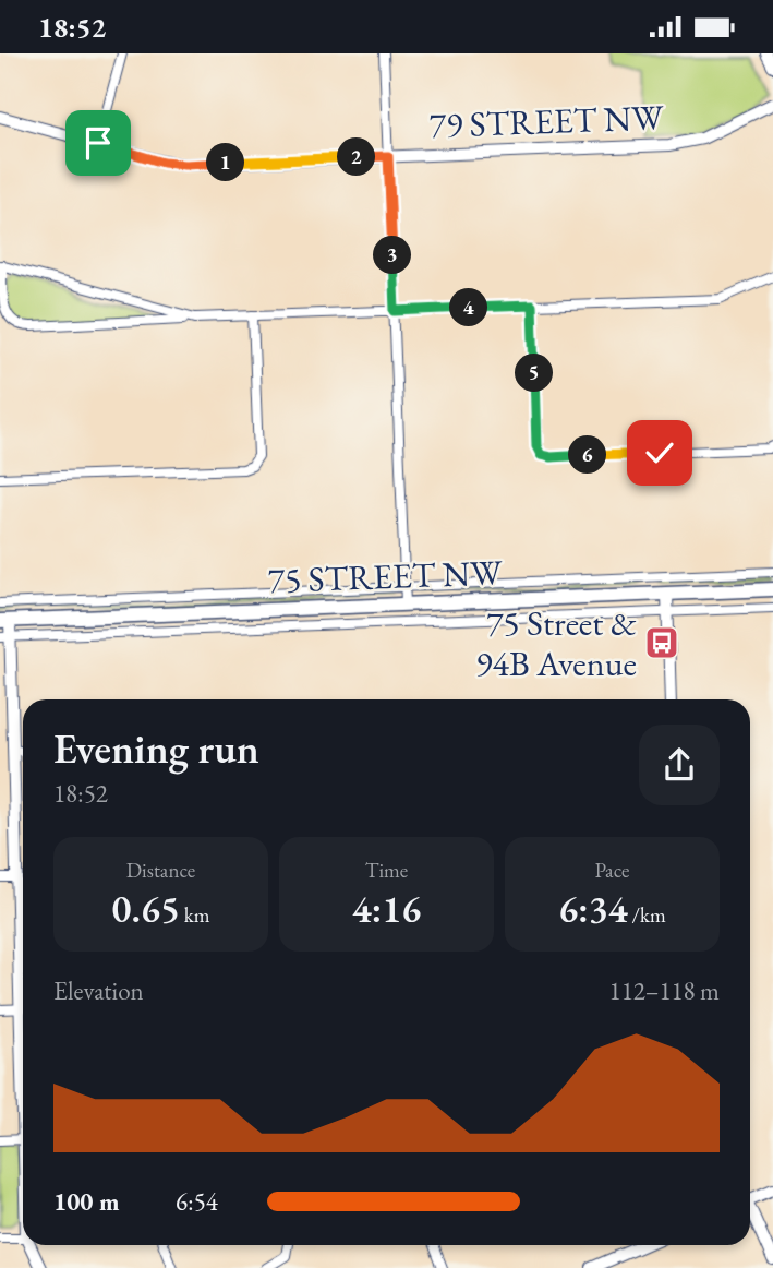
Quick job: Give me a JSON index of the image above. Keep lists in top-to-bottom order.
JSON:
{
  "streets": {
    "main road": ["75 STREET NW"],
    "street": ["79 STREET NW"]
  },
  "places": {
    "bus stop": ["75 Street & 94B Avenue"]
  },
  "page": {
    "status": "18:52",
    "pins": [
      "2",
      "1",
      "3",
      "4",
      "5",
      "6"
    ],
    "heading": ["Evening run", "18:52"],
    "stats": [
      ["Distance", "0.65 km"],
      ["Time", "4:16"],
      ["Pace", "6:34 /km"]
    ],
    "chart": ["Elevation", "112–118 m"],
    "list": [
      {
        "name": "100 m",
        "note": "6:54"
      }
    ]
  }
}
